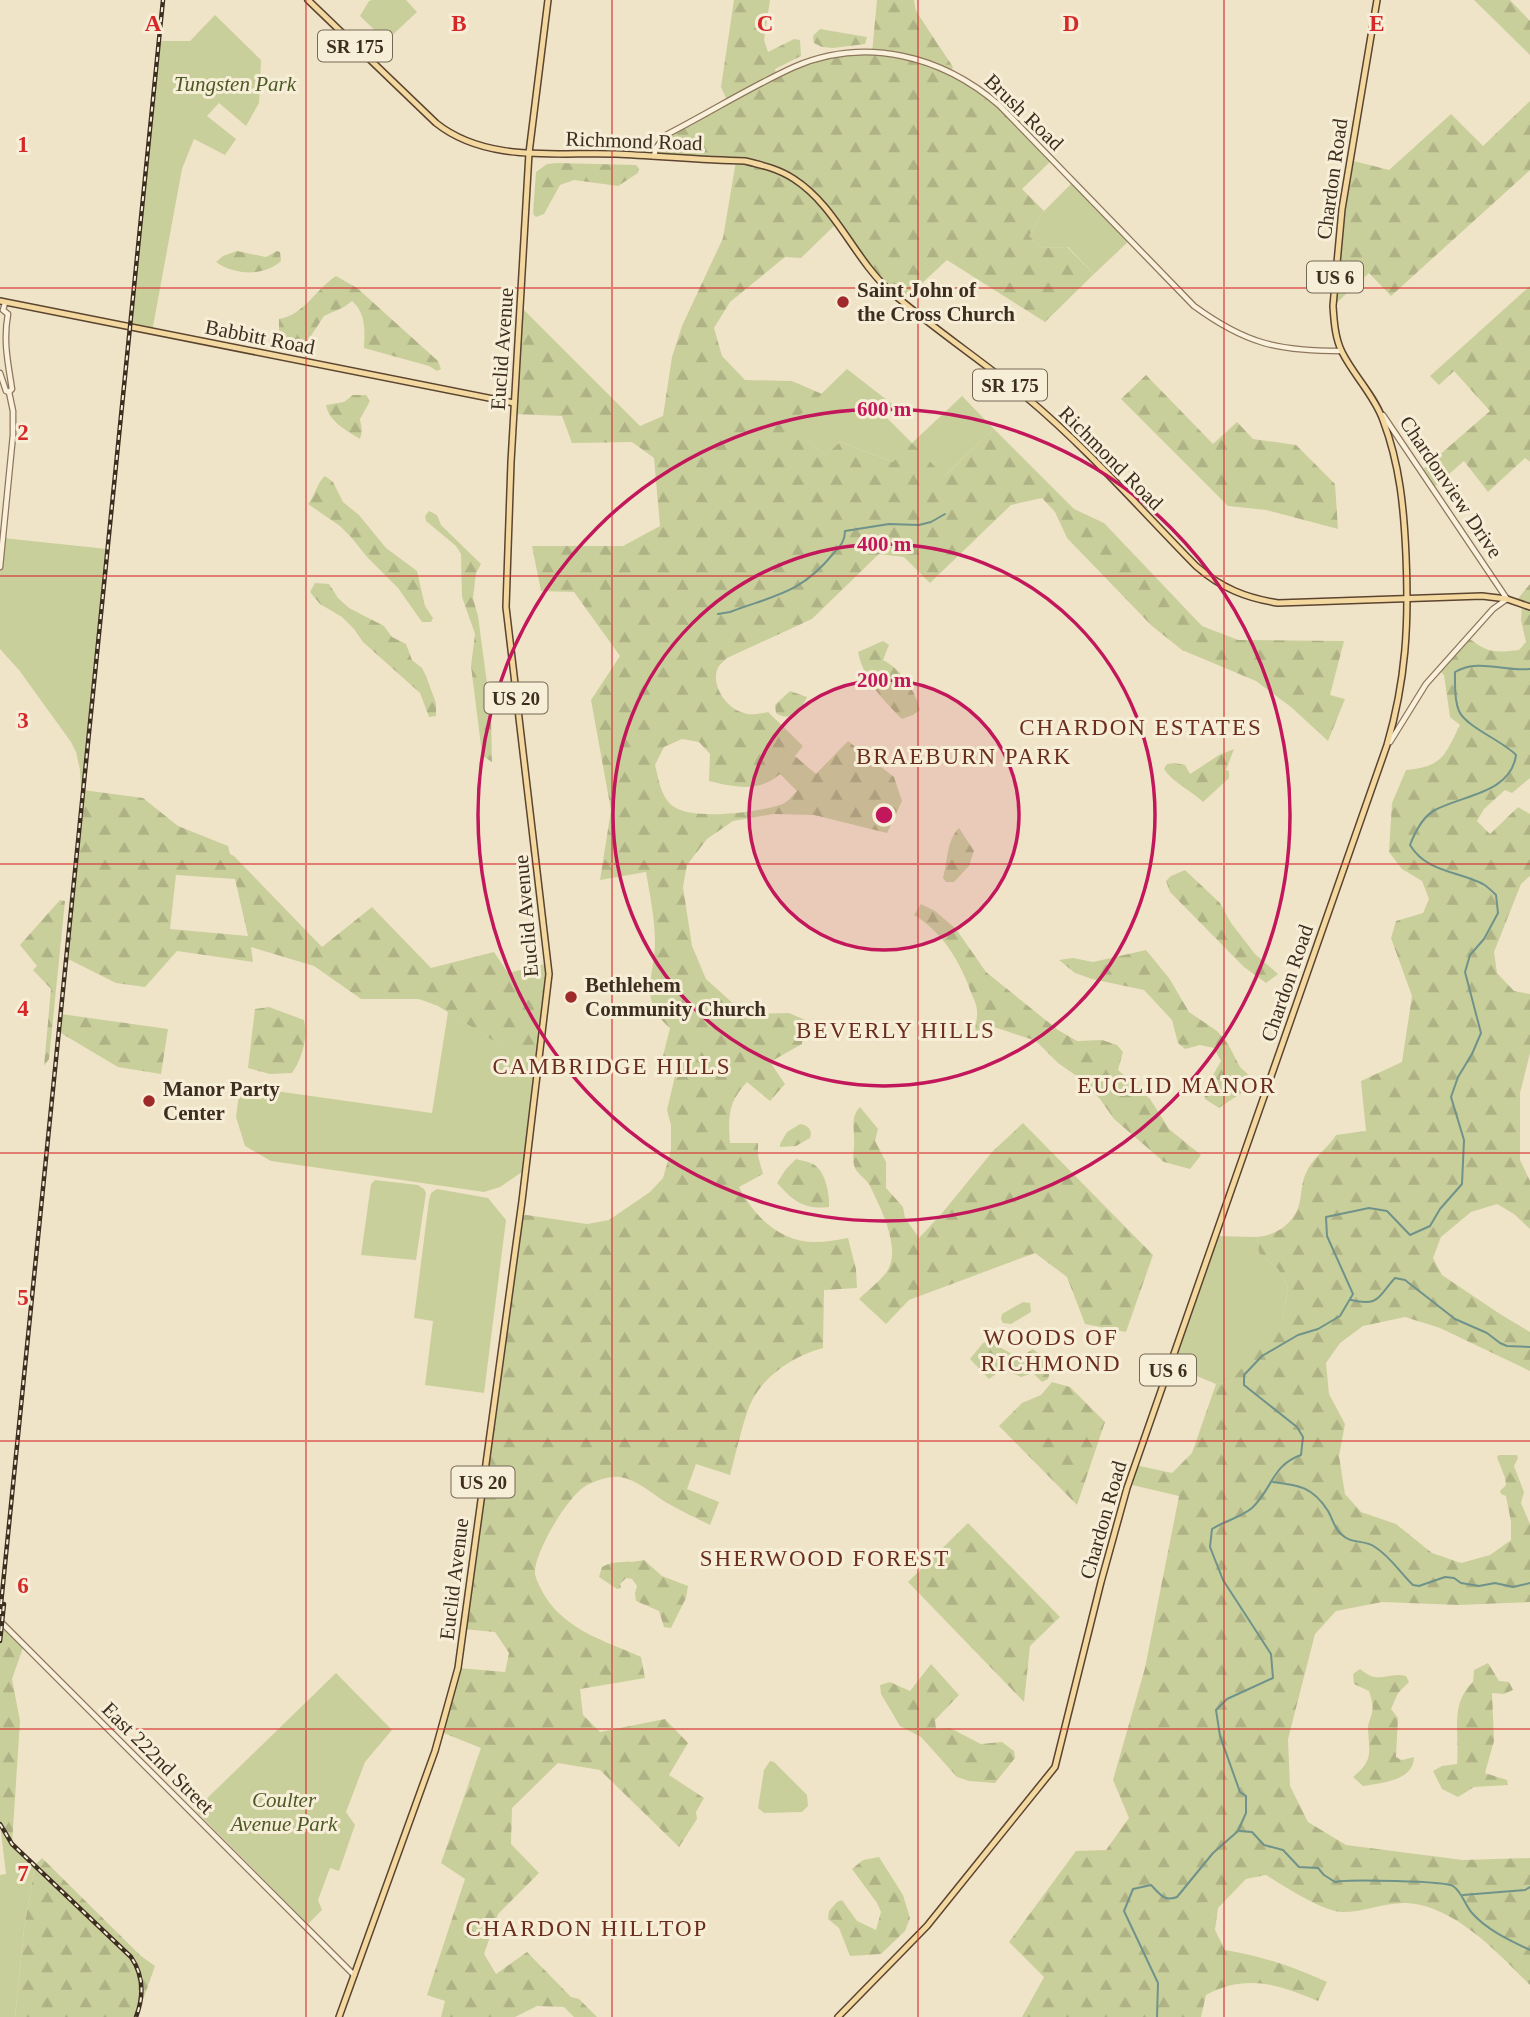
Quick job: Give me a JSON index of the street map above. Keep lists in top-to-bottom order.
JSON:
{
  "streets": {
    "main road": [
      "SR 175",
      "Richmond Road",
      "Chardon Road",
      "US 6",
      "Babbitt Road",
      "Euclid Avenue",
      "US 20"
    ],
    "street": ["Brush Road", "Chardonview Drive", "East 222nd Street"]
  },
  "crossings": [
    ["SR 175", "Richmond Road"],
    ["SR 175", "Euclid Avenue"],
    ["Brush Road", "Richmond Road"],
    ["Brush Road", "Chardon Road"],
    ["Richmond Road", "Chardon Road"],
    ["Richmond Road", "Euclid Avenue"],
    ["Richmond Road", "Chardonview Drive"],
    ["Chardon Road", "Chardonview Drive"],
    ["Babbitt Road", "Euclid Avenue"],
    ["Euclid Avenue", "East 222nd Street"]
  ],
  "districts": [
    "CHARDON ESTATES",
    "BRAEBURN PARK",
    "BEVERLY HILLS",
    "CAMBRIDGE HILLS",
    "EUCLID MANOR",
    "WOODS OF RICHMOND",
    "SHERWOOD FOREST",
    "CHARDON HILLTOP"
  ],
  "parks": ["Tungsten Park", "Coulter Avenue Park"],
  "places": ["Saint John of the Cross Church", "Bethlehem Community Church", "Manor Party Center"],
  "grid": {
    "columns": [
      "A",
      "B",
      "C",
      "D",
      "E"
    ],
    "rows": [
      "1",
      "2",
      "3",
      "4",
      "5",
      "6",
      "7"
    ]
  },
  "rings": ["600 m", "400 m", "200 m"]
}
